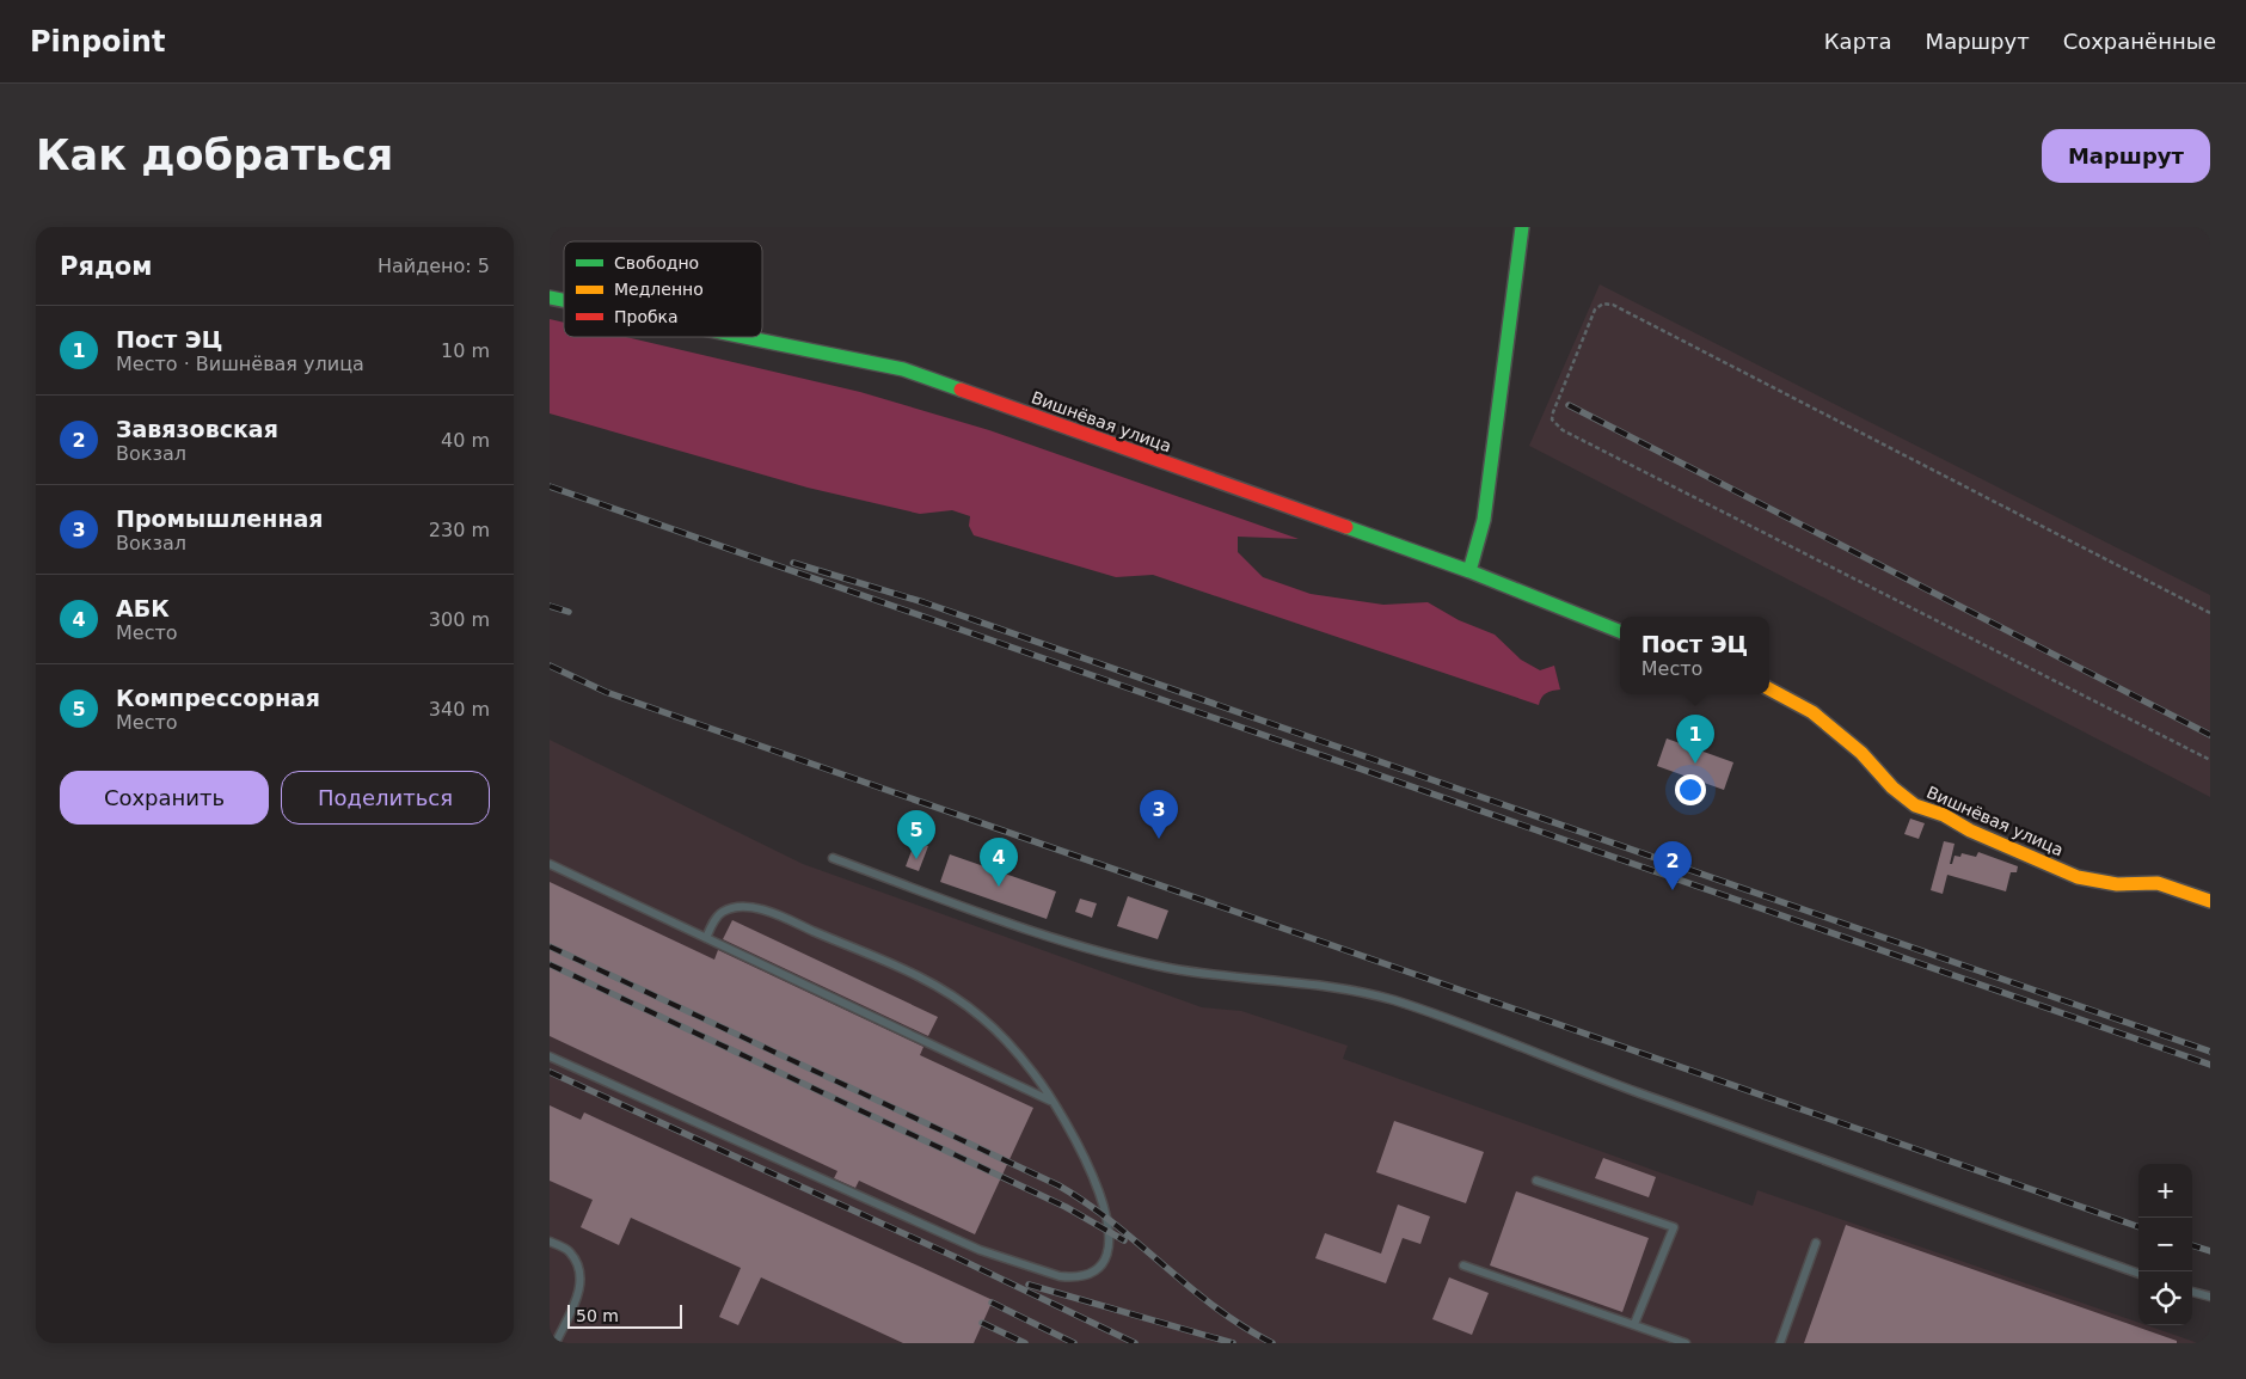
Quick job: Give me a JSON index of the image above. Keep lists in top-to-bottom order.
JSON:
{
  "streets": {
    "street": ["Вишнёвая улица"]
  },
  "legend": ["Свободно", "Медленно", "Пробка"],
  "scale_bar": "50 m",
  "page": {
    "header": "Pinpoint",
    "nav": ["Карта", "Маршрут", "Сохранённые"],
    "buttons": [
      "Маршрут",
      ["Сохранить", "Поделиться"]
    ],
    "title": "Как добраться",
    "heading": ["Рядом", "Найдено: 5"],
    "list": [
      {
        "mark": "1",
        "name": "Пост ЭЦ",
        "note": "Место · Вишнёвая улица",
        "value": "10 m"
      },
      {
        "mark": "2",
        "name": "Завязовская",
        "note": "Вокзал",
        "value": "40 m"
      },
      {
        "mark": "3",
        "name": "Промышленная",
        "note": "Вокзал",
        "value": "230 m"
      },
      {
        "mark": "4",
        "name": "АБК",
        "note": "Место",
        "value": "300 m"
      },
      {
        "mark": "5",
        "name": "Компрессорная",
        "note": "Место",
        "value": "340 m"
      }
    ],
    "popup": ["Пост ЭЦ", "Место"],
    "pins": [
      "1",
      "3",
      "5",
      "4",
      "2"
    ],
    "map_buttons": ["+", "−"],
    "scale": "50 m"
  }
}
